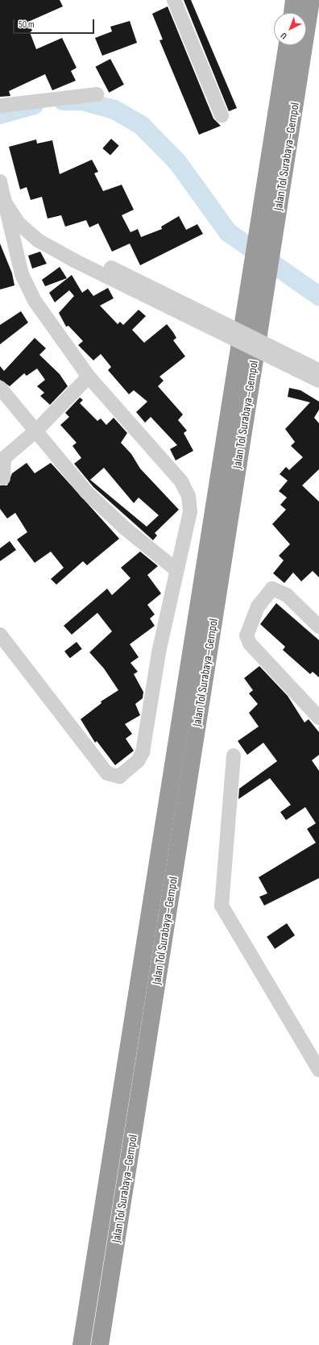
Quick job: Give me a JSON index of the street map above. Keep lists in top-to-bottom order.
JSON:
{
  "streets": {
    "highway": ["Jalan Tol Surabaya–Gempol"]
  },
  "scale_bar": "50 m",
  "north": "bottom left"
}
